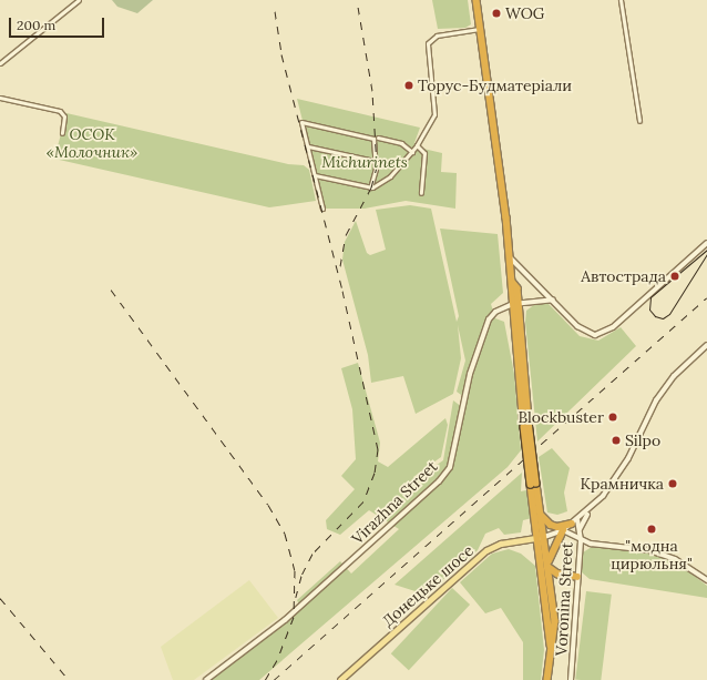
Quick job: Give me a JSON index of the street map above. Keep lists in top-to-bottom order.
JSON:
{
  "streets": {
    "main road": ["Virazhna Street", "Донецьке шосе", "Voronina Street"]
  },
  "parks": ["ОСОК «Молочник»", "Michurinets"],
  "places": [
    "WOG",
    "Торус-Будматеріали",
    "Автострада",
    "Blockbuster",
    "Silpo",
    "Крамничка",
    "\"модна цирюльня\""
  ],
  "scale_bar": "200 m"
}
